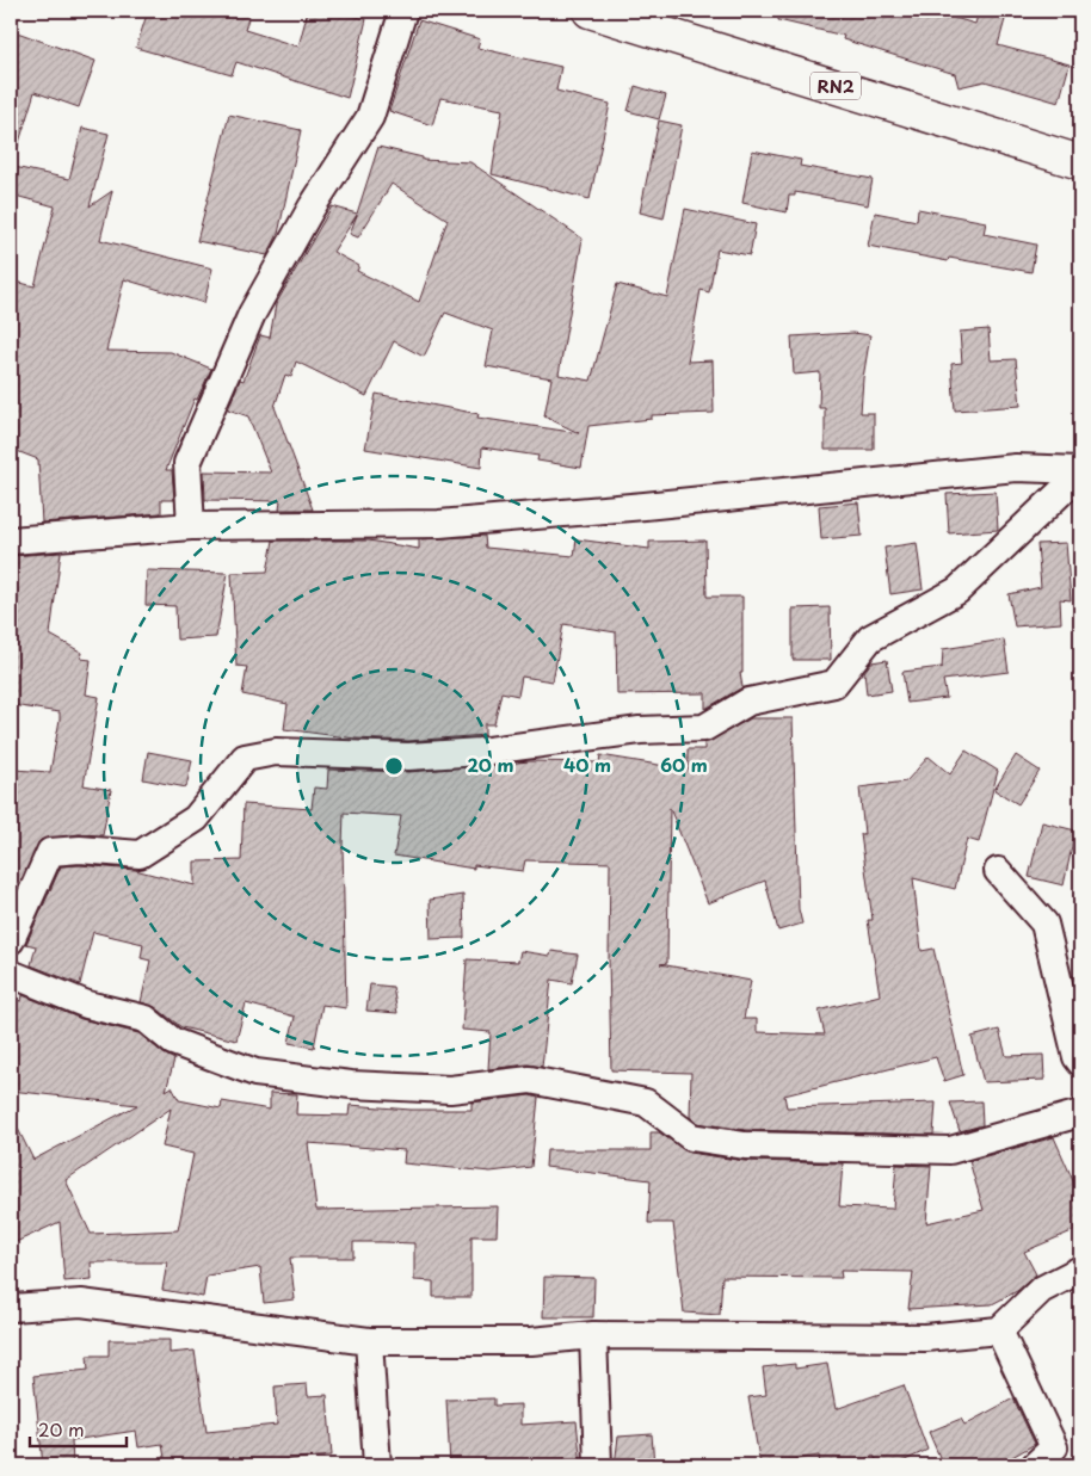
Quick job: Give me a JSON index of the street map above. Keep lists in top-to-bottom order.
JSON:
{
  "streets": {
    "highway": ["RN2"]
  },
  "scale_bar": "20 m",
  "rings": ["20 m", "40 m", "60 m"]
}
